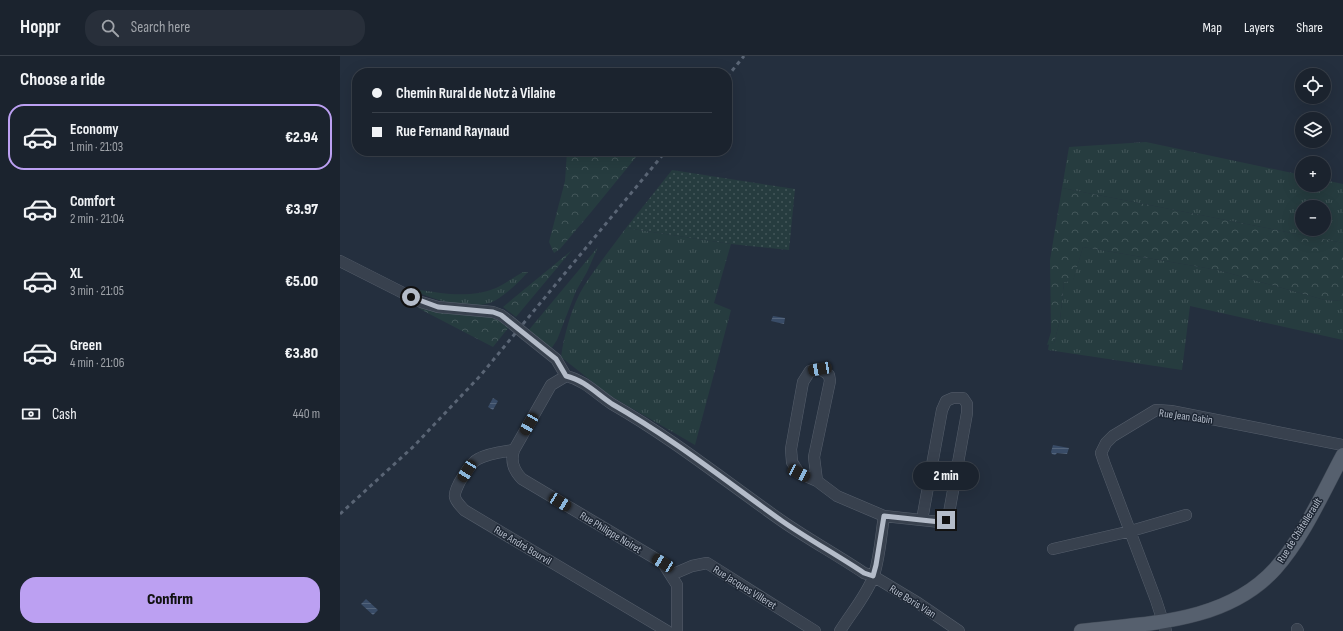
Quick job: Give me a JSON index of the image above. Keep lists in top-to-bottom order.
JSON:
{
  "streets": {
    "main road": ["Rue de Châtellerault"],
    "street": [
      "Rue Jean Gabin",
      "Rue Philippe Noiret",
      "Rue André Bourvil",
      "Rue Jacques Villeret",
      "Rue Boris Vian"
    ]
  },
  "crossings": [
    ["Rue Jean Gabin", "Rue de Châtellerault"],
    ["Rue Philippe Noiret", "Rue André Bourvil"],
    ["Rue Philippe Noiret", "Rue Jacques Villeret"]
  ],
  "page": {
    "header": "Hoppr",
    "search": "Search here",
    "nav": ["Map", "Layers", "Share"],
    "heading": "Choose a ride",
    "map_buttons": ["+", "−"],
    "banner": ["Chemin Rural de Notz à Vilaine", "Rue Fernand Raynaud"],
    "list": [
      {
        "name": "Economy",
        "note": "1 min · 21:03",
        "value": "€2.94"
      },
      {
        "name": "Comfort",
        "note": "2 min · 21:04",
        "value": "€3.97"
      },
      {
        "name": "XL",
        "note": "3 min · 21:05",
        "value": "€5.00"
      },
      {
        "name": "Green",
        "note": "4 min · 21:06",
        "value": "€3.80"
      }
    ],
    "pay": ["Cash", "440 m"],
    "bubble": "2 min",
    "buttons": "Confirm"
  }
}
